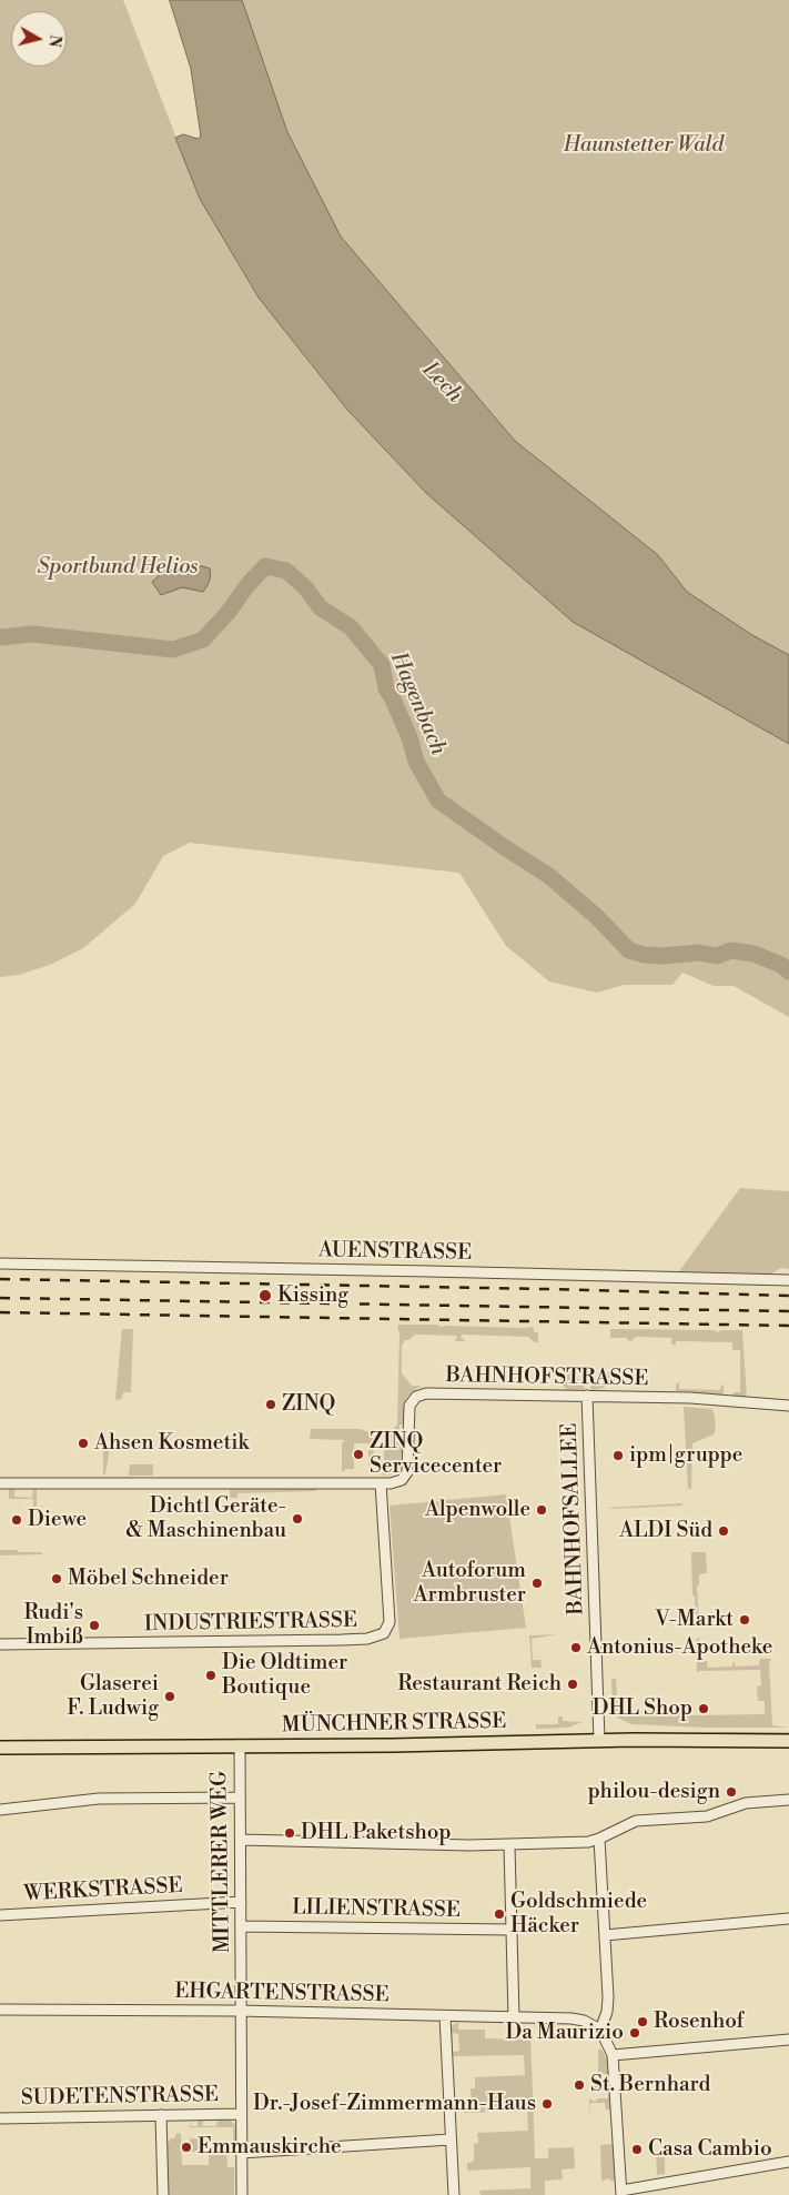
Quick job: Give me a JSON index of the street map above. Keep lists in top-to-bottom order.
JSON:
{
  "streets": {
    "main road": ["MÜNCHNER STRASSE"],
    "street": [
      "AUENSTRASSE",
      "BAHNHOFSTRASSE",
      "BAHNHOFSALLEE",
      "INDUSTRIESTRASSE",
      "MITTLERER WEG",
      "WERKSTRASSE",
      "LILIENSTRASSE",
      "EHGARTENSTRASSE",
      "SUDETENSTRASSE"
    ]
  },
  "crossings": [
    ["BAHNHOFSTRASSE", "BAHNHOFSALLEE"],
    ["BAHNHOFSTRASSE", "INDUSTRIESTRASSE"],
    ["BAHNHOFSALLEE", "MÜNCHNER STRASSE"],
    ["MÜNCHNER STRASSE", "MITTLERER WEG"],
    ["MITTLERER WEG", "WERKSTRASSE"],
    ["MITTLERER WEG", "LILIENSTRASSE"],
    ["MITTLERER WEG", "EHGARTENSTRASSE"],
    ["MITTLERER WEG", "SUDETENSTRASSE"]
  ],
  "water": ["Lech", "Hagenbach"],
  "parks": ["Haunstetter Wald", "Sportbund Helios"],
  "places": [
    "Kissing",
    "ZINQ",
    "Ahsen Kosmetik",
    "ZINQ Servicecenter",
    "ipm|gruppe",
    "Alpenwolle",
    "Dichtl Geräte- & Maschinenbau",
    "Diewe",
    "ALDI Süd",
    "Möbel Schneider",
    "Autoforum Armbruster",
    "V-Markt",
    "Rudi's Imbiß",
    "Antonius-Apotheke",
    "Die Oldtimer Boutique",
    "Restaurant Reich",
    "Glaserei F. Ludwig",
    "DHL Shop",
    "philou-design",
    "DHL Paketshop",
    "Goldschmiede Häcker",
    "Rosenhof",
    "Da Maurizio",
    "St. Bernhard",
    "Dr.-Josef-Zimmermann-Haus",
    "Emmauskirche",
    "Casa Cambio"
  ],
  "north": "right"
}
